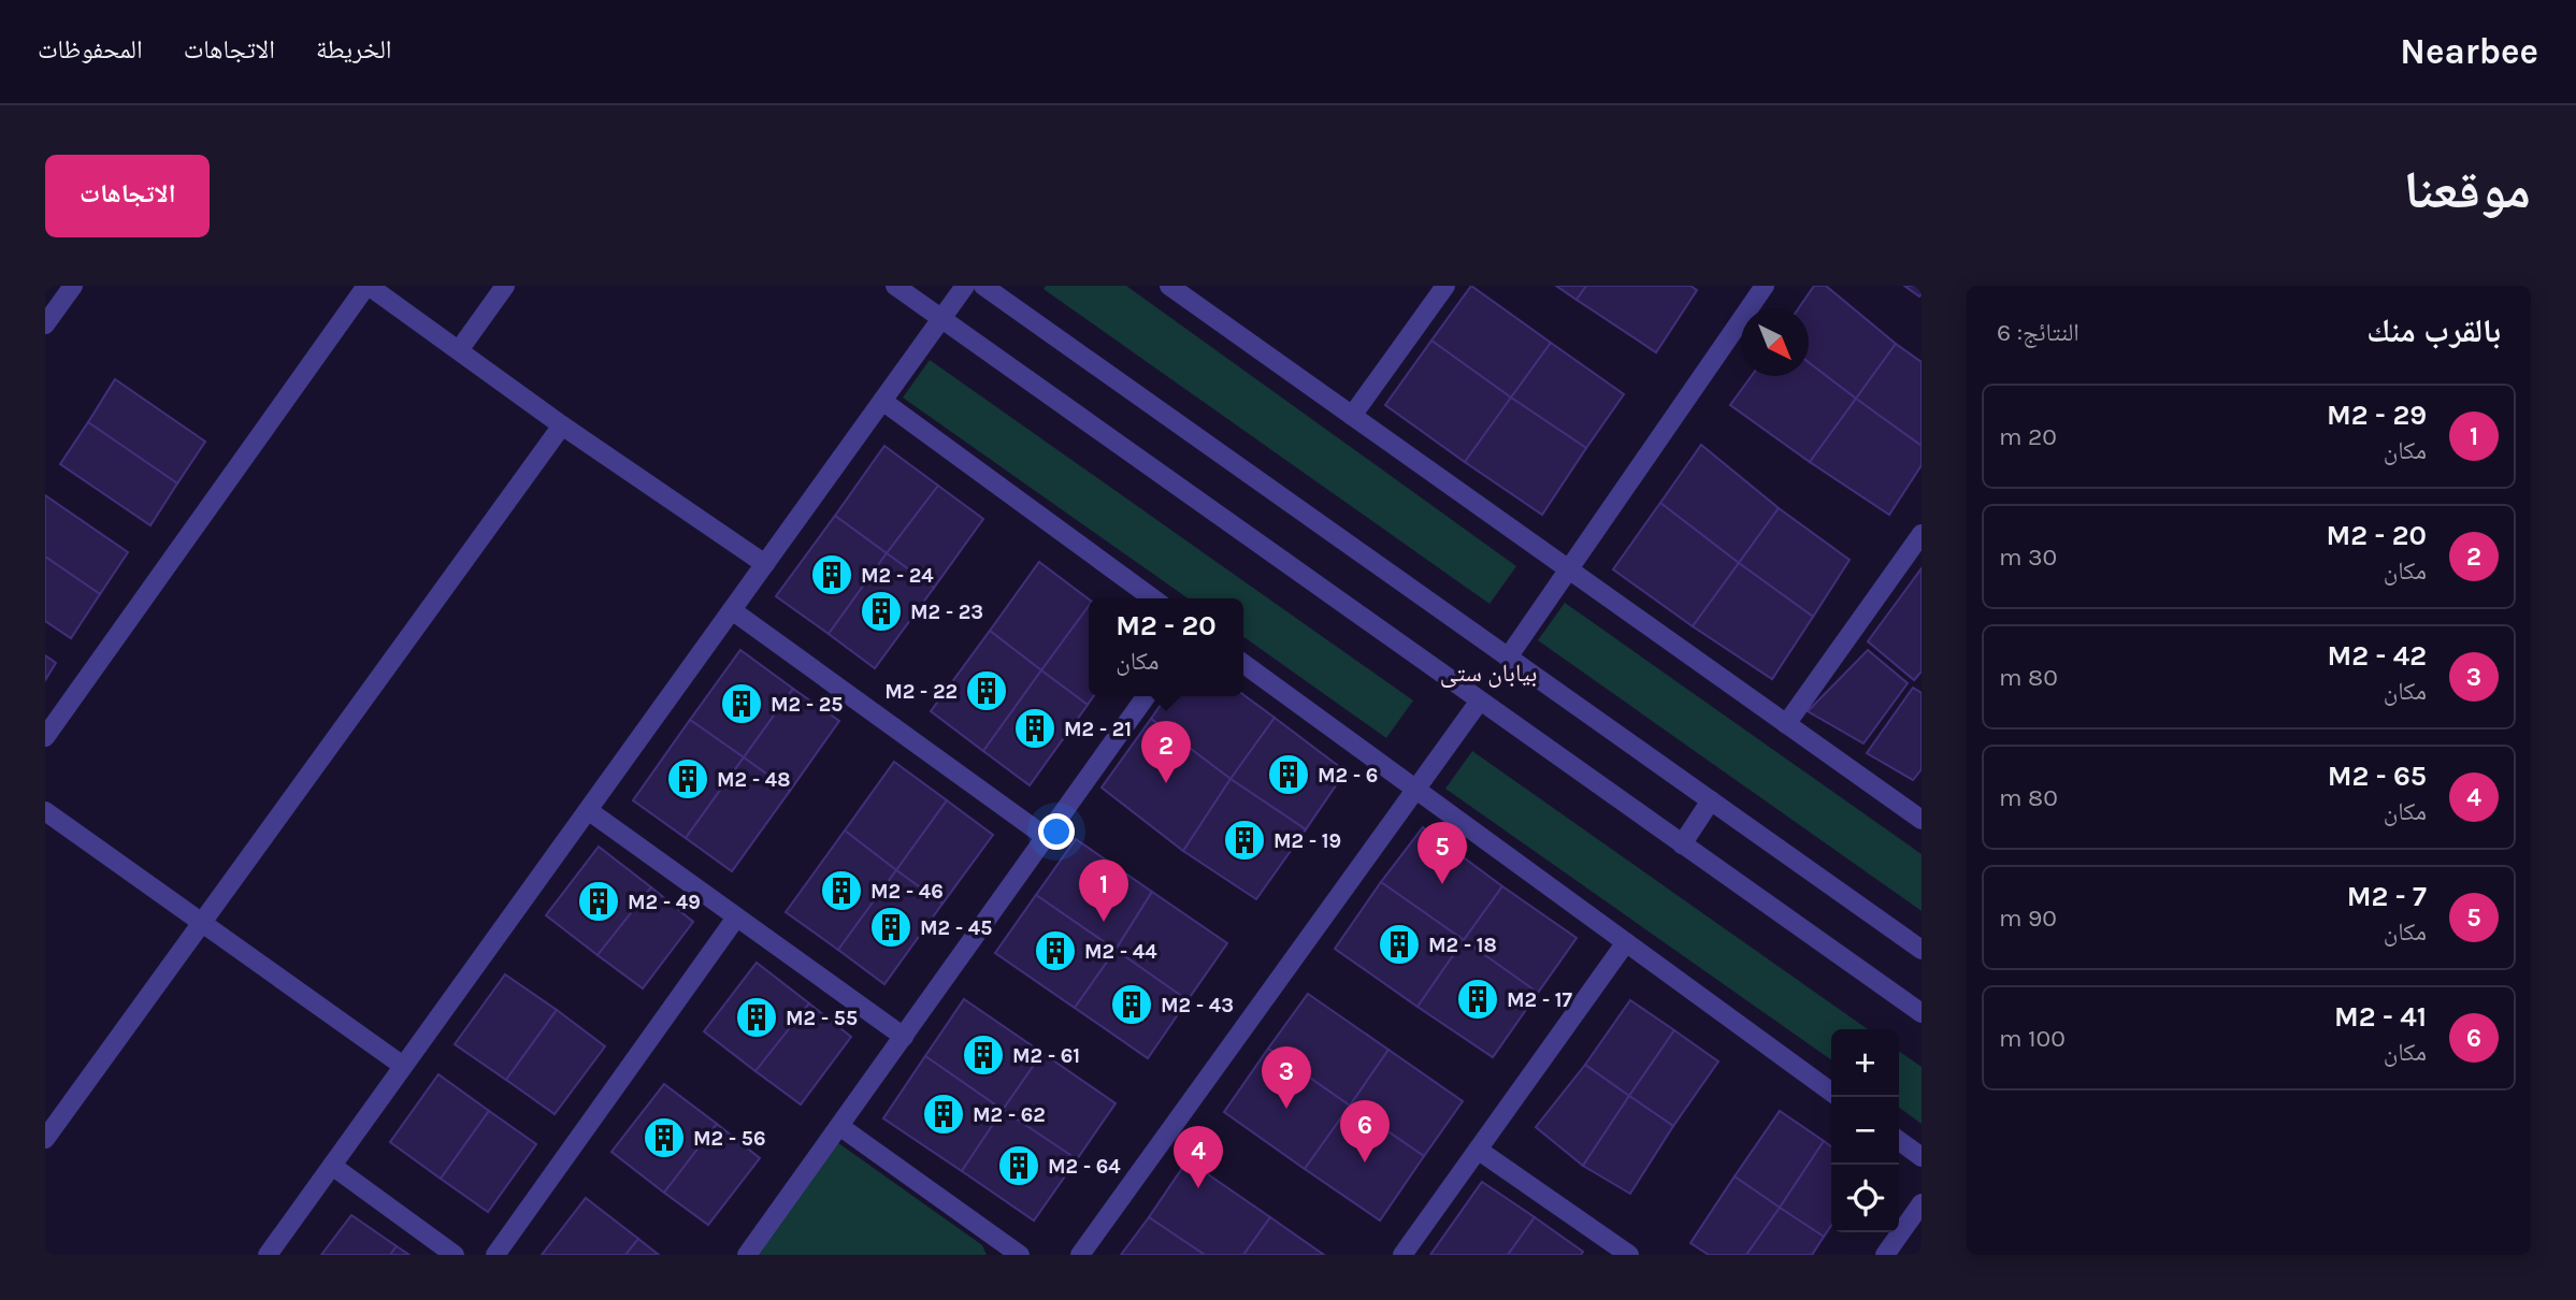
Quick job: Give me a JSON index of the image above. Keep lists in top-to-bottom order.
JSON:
{
  "districts": ["بیابان ستی"],
  "places": {
    "building": [
      "M2 - 24",
      "M2 - 23",
      "M2 - 22",
      "M2 - 25",
      "M2 - 21",
      "M2 - 6",
      "M2 - 48",
      "M2 - 19",
      "M2 - 46",
      "M2 - 49",
      "M2 - 45",
      "M2 - 18",
      "M2 - 44",
      "M2 - 17",
      "M2 - 43",
      "M2 - 55",
      "M2 - 61",
      "M2 - 62",
      "M2 - 56",
      "M2 - 64"
    ]
  },
  "north": "bottom right",
  "page": {
    "header": "Nearbee",
    "nav": ["الخريطة", "الاتجاهات", "المحفوظات"],
    "title": "موقعنا",
    "buttons": "الاتجاهات",
    "heading": ["بالقرب منك", "النتائج: 6"],
    "list": [
      {
        "mark": "1",
        "name": "M2 - 29",
        "note": "مكان",
        "value": "20 m"
      },
      {
        "mark": "2",
        "name": "M2 - 20",
        "note": "مكان",
        "value": "30 m"
      },
      {
        "mark": "3",
        "name": "M2 - 42",
        "note": "مكان",
        "value": "80 m"
      },
      {
        "mark": "4",
        "name": "M2 - 65",
        "note": "مكان",
        "value": "80 m"
      },
      {
        "mark": "5",
        "name": "M2 - 7",
        "note": "مكان",
        "value": "90 m"
      },
      {
        "mark": "6",
        "name": "M2 - 41",
        "note": "مكان",
        "value": "100 m"
      }
    ],
    "popup": ["M2 - 20", "مكان"],
    "pins": [
      "2",
      "5",
      "1",
      "3",
      "6",
      "4"
    ],
    "map_buttons": ["+", "−"]
  }
}
